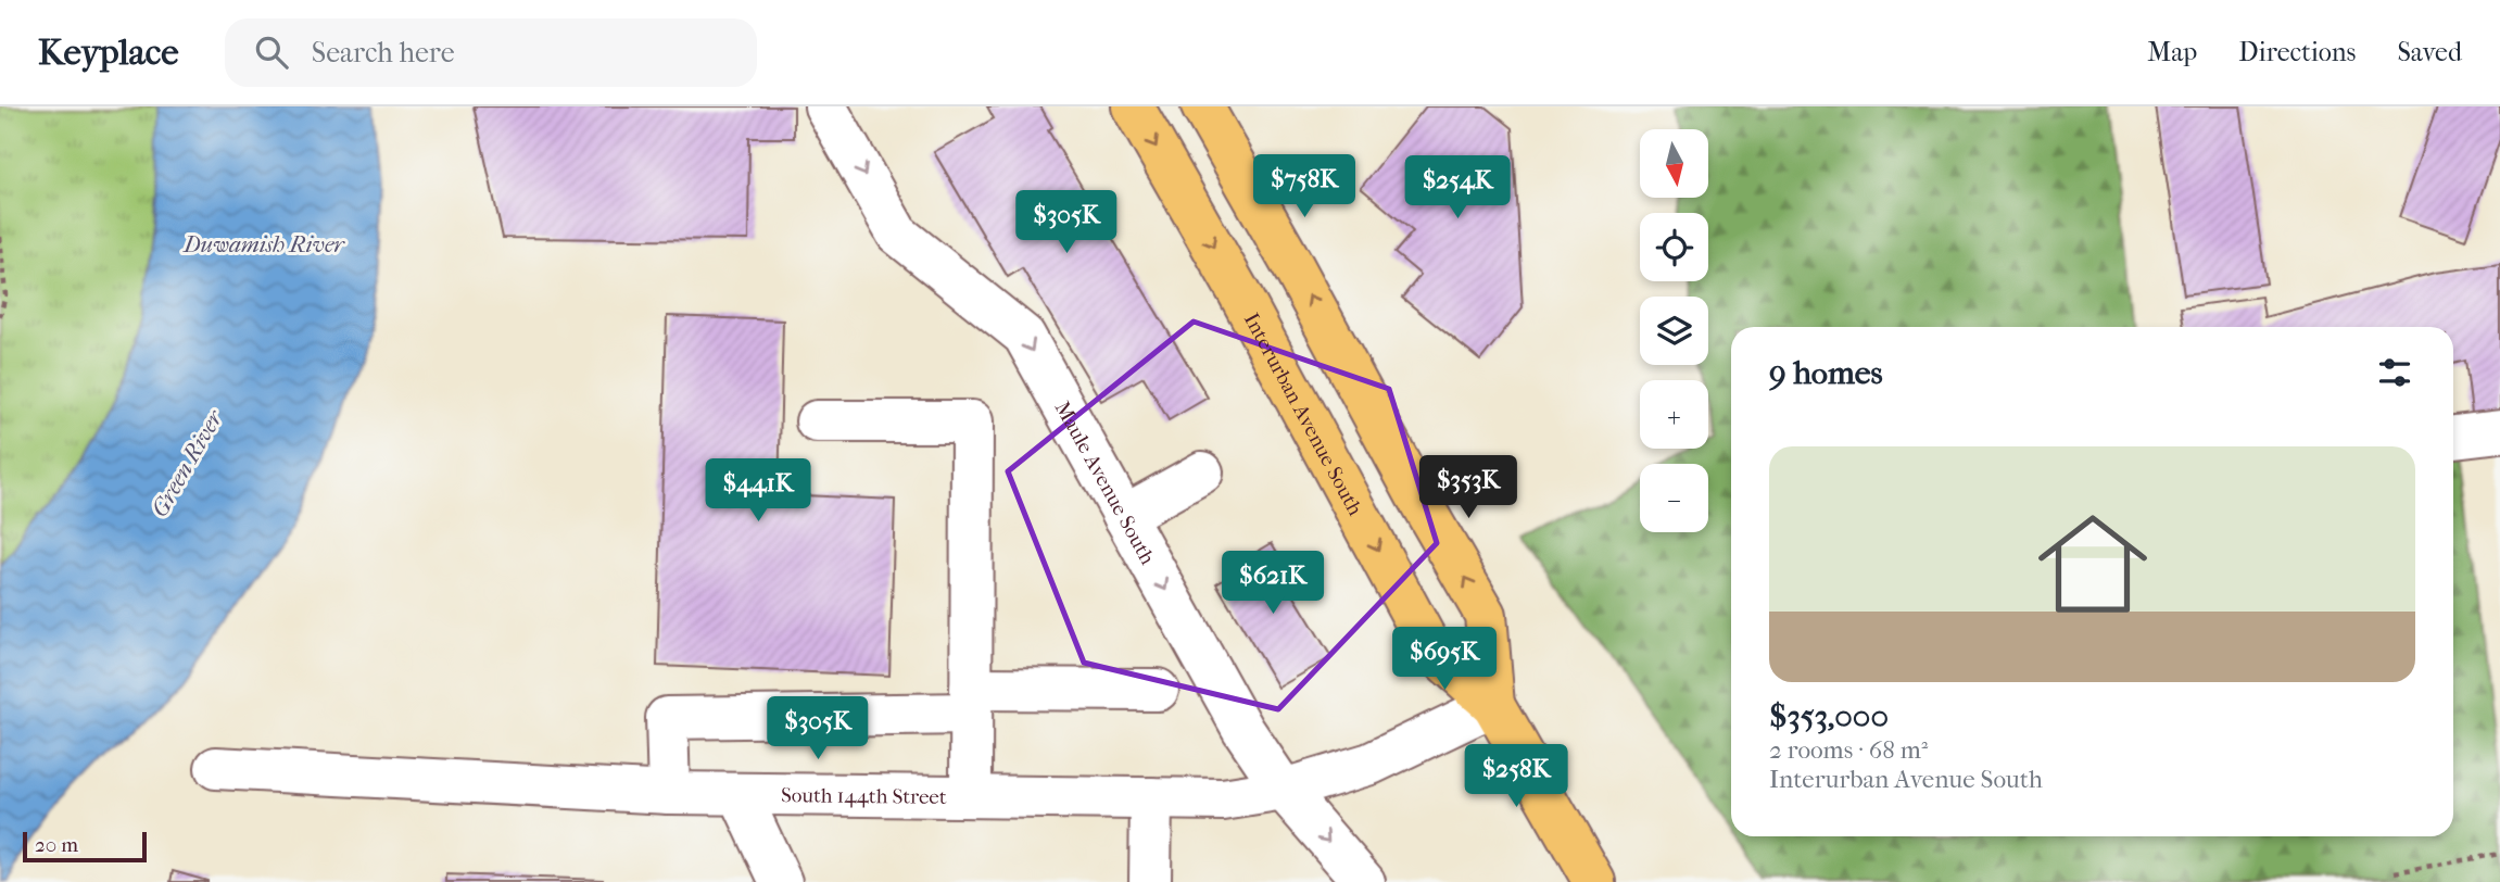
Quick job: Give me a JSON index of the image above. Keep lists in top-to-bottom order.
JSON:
{
  "streets": {
    "main road": ["Interurban Avenue South"],
    "street": ["Maule Avenue South", "South 144th Street"]
  },
  "crossings": [
    ["Interurban Avenue South", "South 144th Street"],
    ["Maule Avenue South", "South 144th Street"]
  ],
  "one_way": ["Maule Avenue South"],
  "water": ["Duwamish River", "Green River"],
  "scale_bar": "20 m",
  "north": "bottom",
  "page": {
    "header": "Keyplace",
    "search": "Search here",
    "nav": ["Map", "Directions", "Saved"],
    "map_buttons": ["+", "−"],
    "price": [
      "$758K",
      "$254K",
      "$305K",
      "$353K",
      "$441K",
      "$621K",
      "$695K",
      "$305K",
      "$258K"
    ],
    "heading": "9 homes",
    "list": [
      {
        "name": "$353,000",
        "note": "2 rooms · 68 m² · Interurban Avenue South"
      }
    ],
    "scale": "20 m"
  }
}
